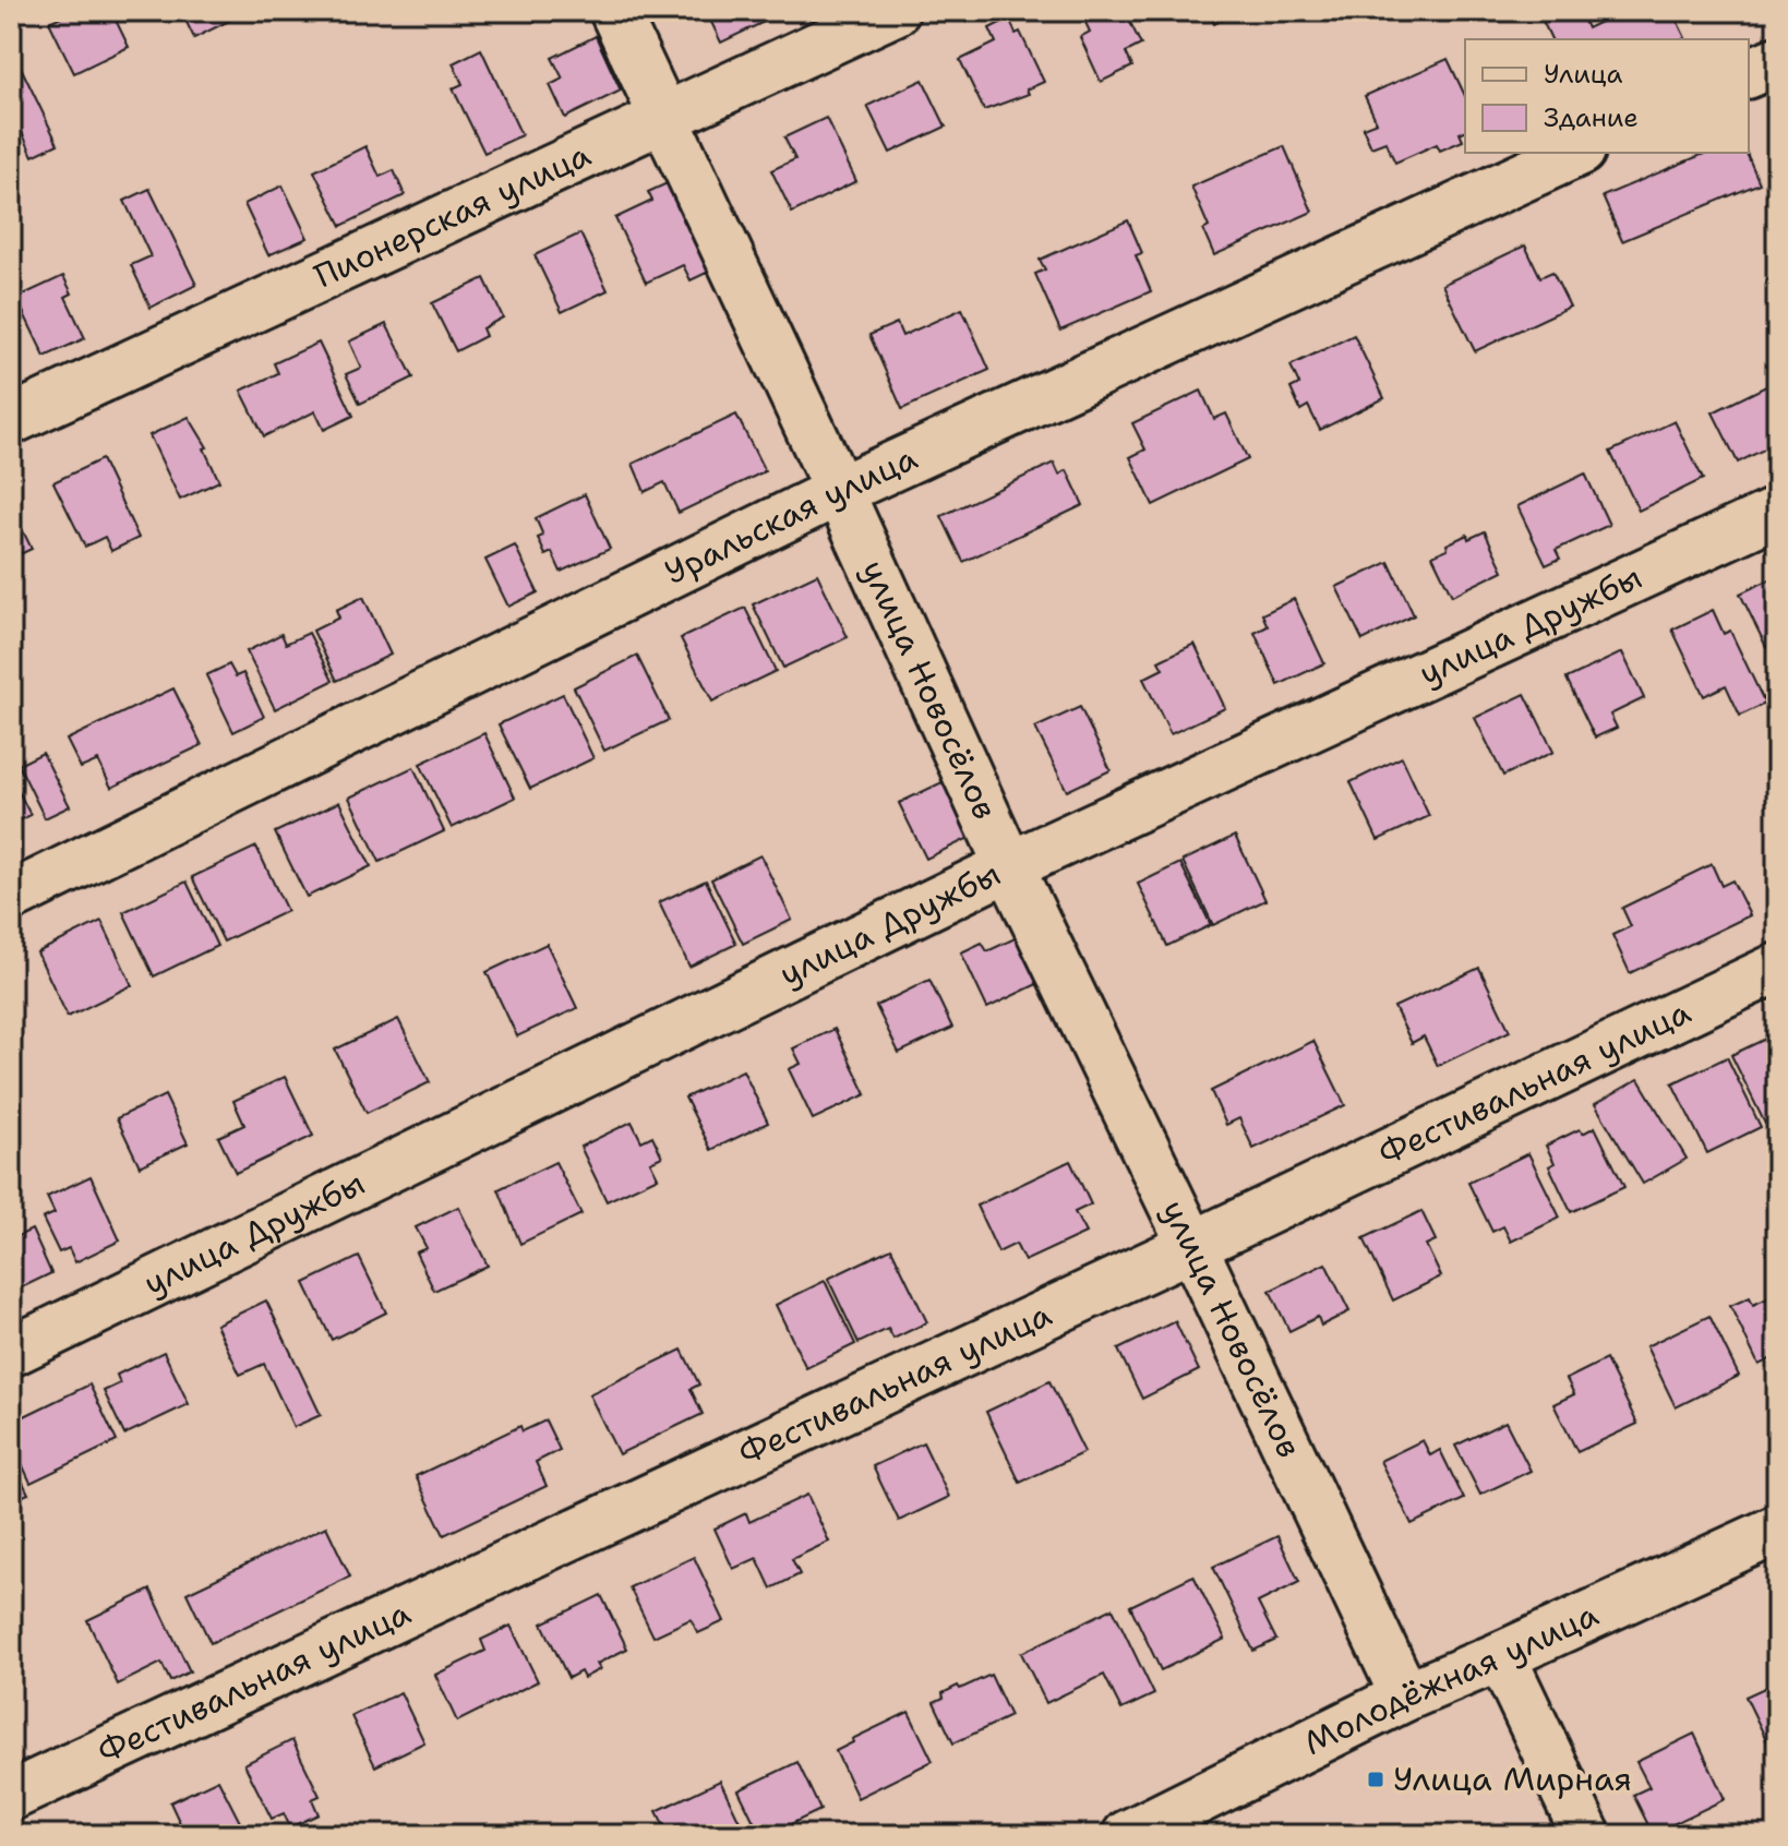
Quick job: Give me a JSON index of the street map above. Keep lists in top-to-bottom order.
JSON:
{
  "streets": {
    "street": [
      "Пионерская улица",
      "Уральская улица",
      "улица Дружбы",
      "улица Новосёлов",
      "Фестивальная улица",
      "Молодёжная улица"
    ]
  },
  "crossings": [
    ["Пионерская улица", "улица Новосёлов"],
    ["Уральская улица", "улица Новосёлов"],
    ["улица Дружбы", "улица Новосёлов"],
    ["улица Новосёлов", "Фестивальная улица"],
    ["улица Новосёлов", "Молодёжная улица"]
  ],
  "places": {
    "transit": ["Улица Мирная"]
  },
  "legend": ["Улица", "Здание"]
}
